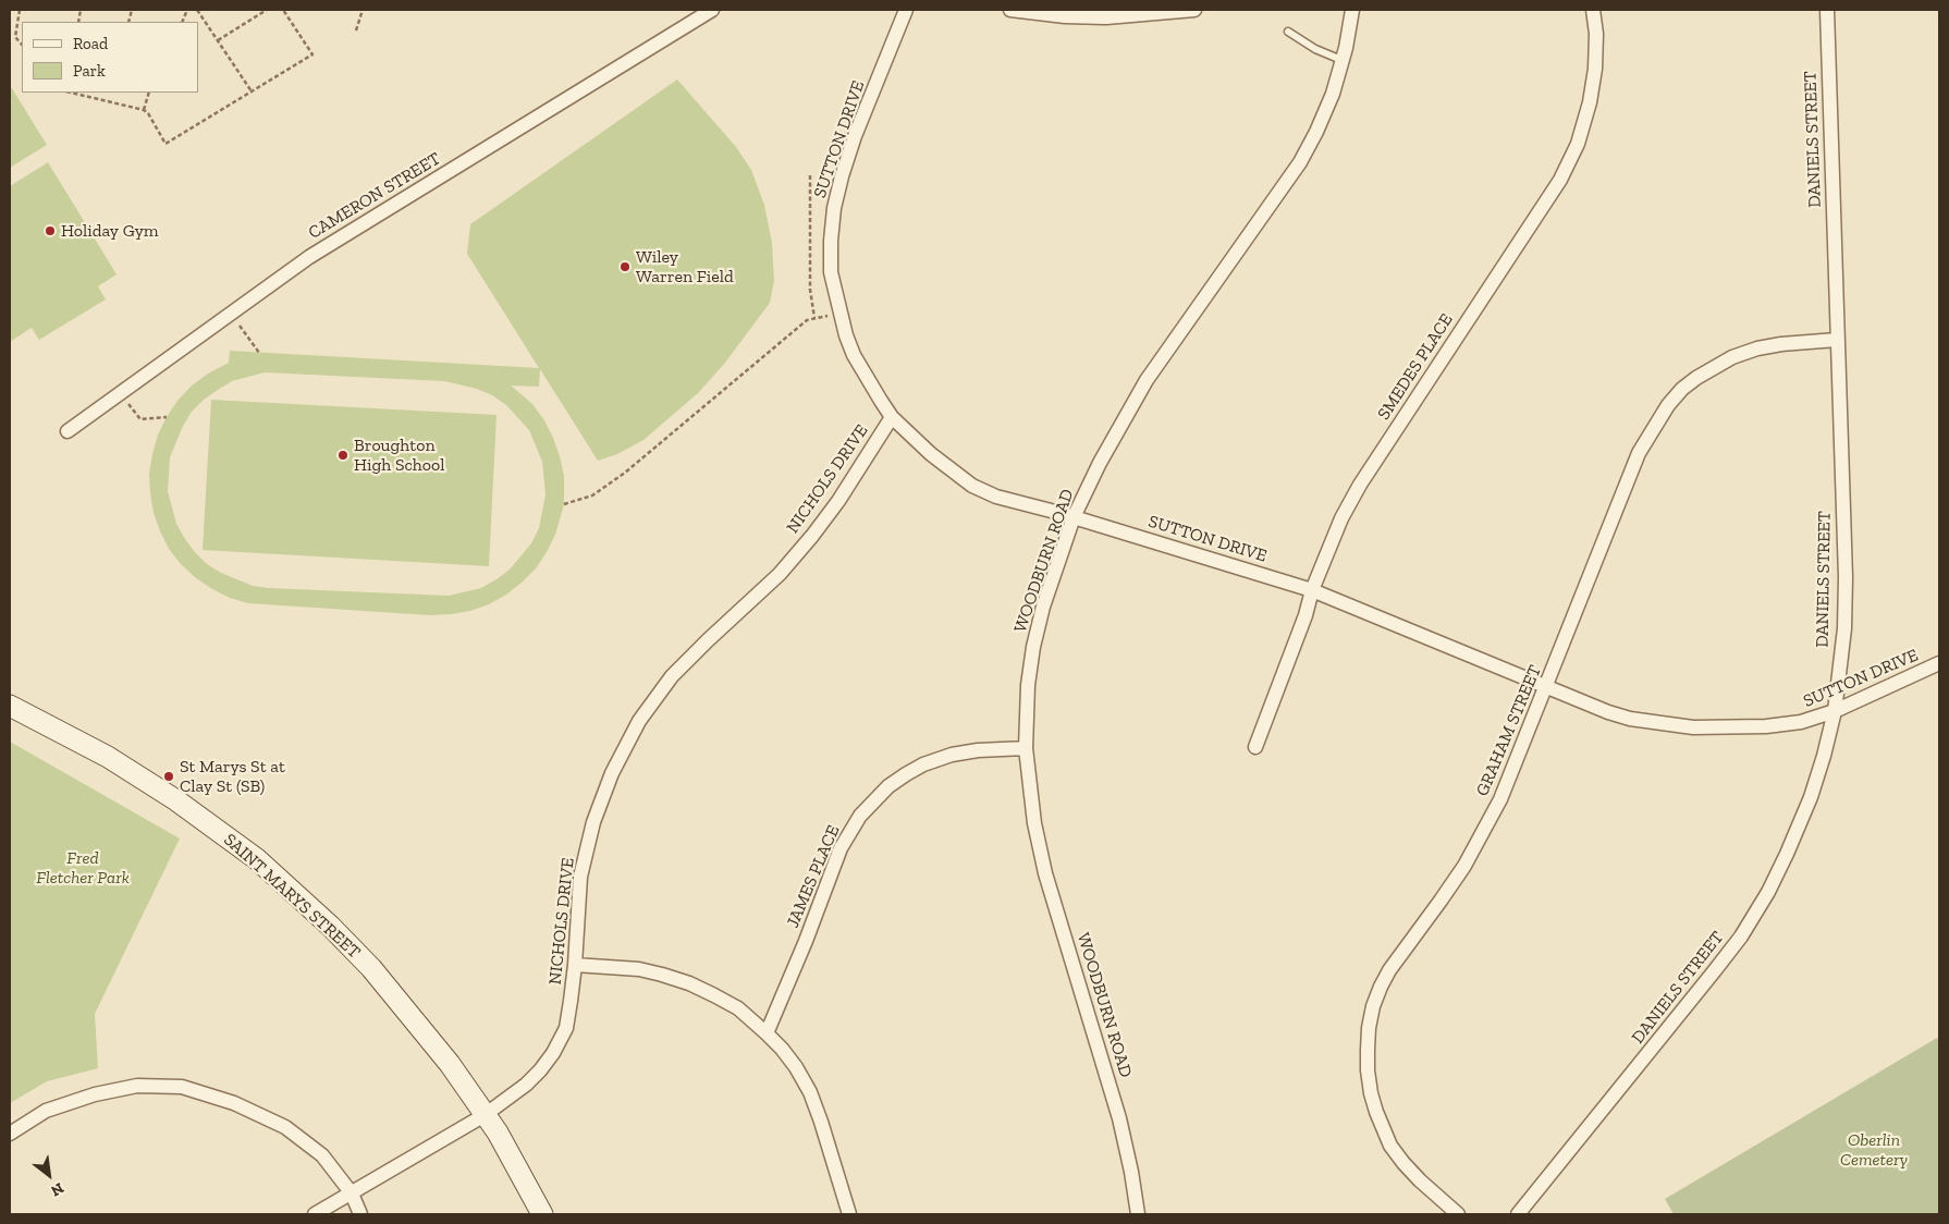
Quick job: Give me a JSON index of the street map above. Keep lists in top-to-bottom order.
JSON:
{
  "streets": {
    "main road": ["SAINT MARYS STREET"],
    "street": [
      "SUTTON DRIVE",
      "DANIELS STREET",
      "CAMERON STREET",
      "SMEDES PLACE",
      "NICHOLS DRIVE",
      "WOODBURN ROAD",
      "GRAHAM STREET",
      "JAMES PLACE"
    ]
  },
  "crossings": [
    ["SUTTON DRIVE", "DANIELS STREET"],
    ["SUTTON DRIVE", "SMEDES PLACE"],
    ["SUTTON DRIVE", "NICHOLS DRIVE"],
    ["SUTTON DRIVE", "WOODBURN ROAD"],
    ["SUTTON DRIVE", "GRAHAM STREET"],
    ["DANIELS STREET", "GRAHAM STREET"],
    ["NICHOLS DRIVE", "SAINT MARYS STREET"],
    ["WOODBURN ROAD", "JAMES PLACE"]
  ],
  "parks": ["Fred Fletcher Park", "Oberlin Cemetery"],
  "places": [
    "Holiday Gym",
    "Wiley Warren Field",
    "Broughton High School",
    "St Marys St at Clay St (SB)"
  ],
  "legend": ["Road", "Park"],
  "north": "bottom right"
}
